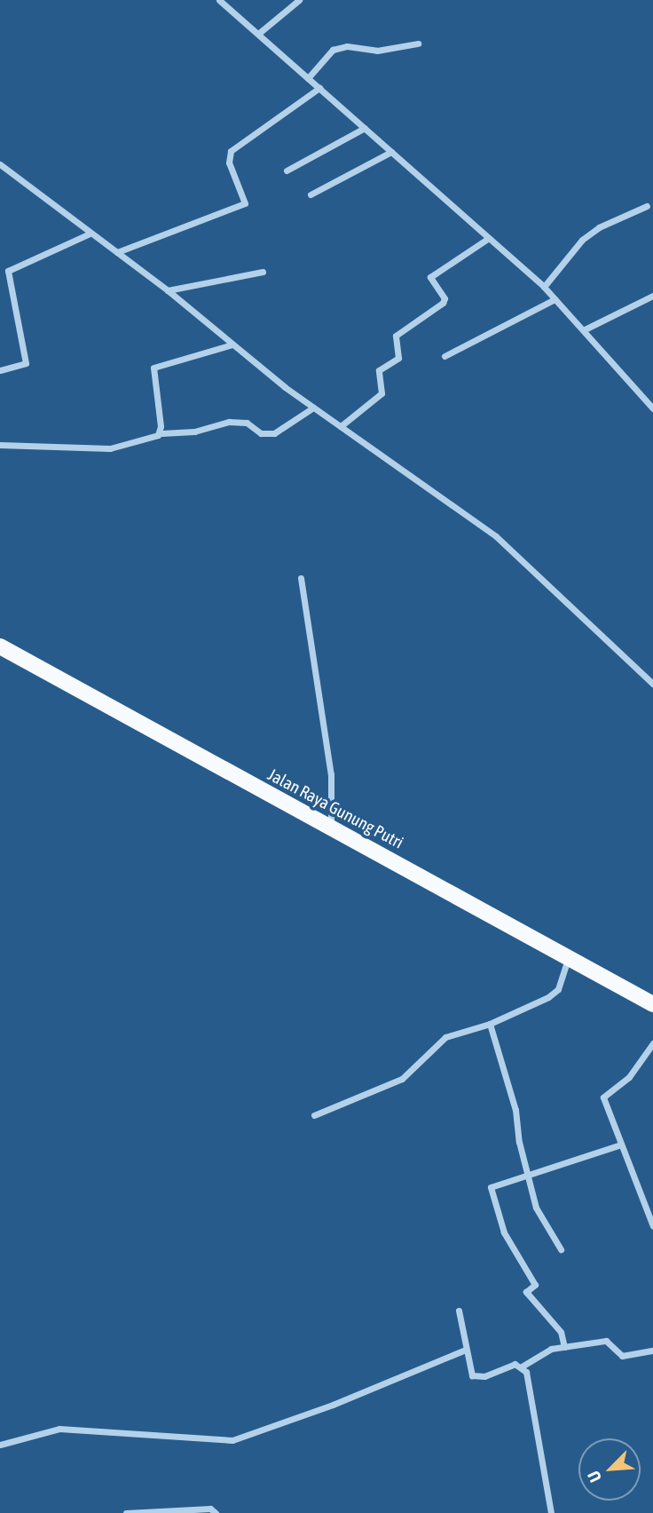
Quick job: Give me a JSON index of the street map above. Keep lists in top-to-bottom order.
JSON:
{
  "streets": {
    "main road": ["Jalan Raya Gunung Putri"]
  },
  "north": "bottom left"
}
